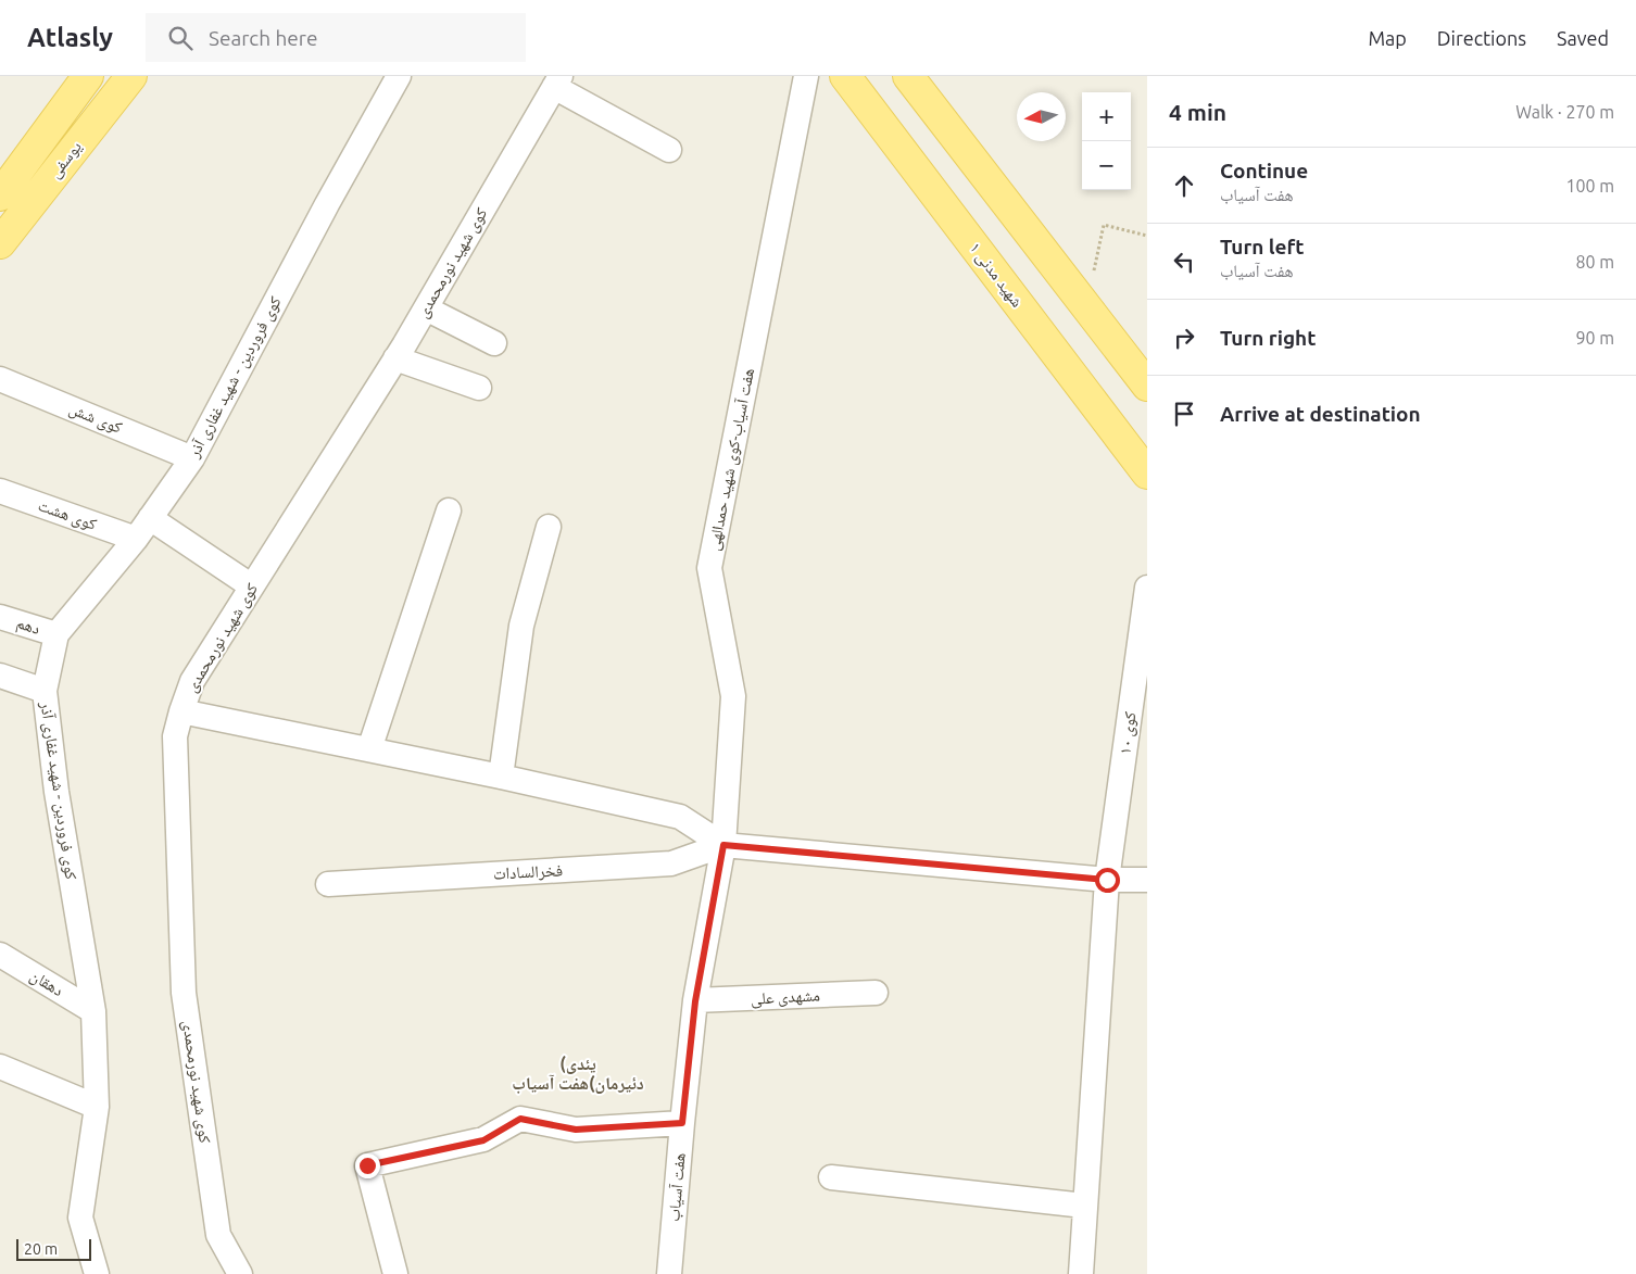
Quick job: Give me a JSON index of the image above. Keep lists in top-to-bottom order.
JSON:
{
  "streets": {
    "main road": ["یوسفی", "شهید مدنی ۱"],
    "street": [
      "کوی شهید نورمحمدی",
      "کوی فروردین - شهید غفاری آذر",
      "کوی شش",
      "هفت آسیاب-کوی شهید حمدالهی",
      "کوی هشت",
      "دهم",
      "کوی ۱۰",
      "فخرالسادات",
      "دهقان",
      "مشهدی علی",
      "هفت آسیاب"
    ]
  },
  "crossings": [
    ["کوی فروردین - شهید غفاری آذر", "کوی شش"],
    ["کوی فروردین - شهید غفاری آذر", "کوی هشت"],
    ["کوی فروردین - شهید غفاری آذر", "دهم"],
    ["کوی فروردین - شهید غفاری آذر", "دهقان"],
    ["هفت آسیاب-کوی شهید حمدالهی", "فخرالسادات"],
    ["هفت آسیاب-کوی شهید حمدالهی", "هفت آسیاب"],
    ["فخرالسادات", "هفت آسیاب"],
    ["مشهدی علی", "هفت آسیاب"]
  ],
  "districts": ["(یئدی دئیرمان)هفت آسیاب"],
  "scale_bar": "20 m",
  "north": "left",
  "page": {
    "header": "Atlasly",
    "search": "Search here",
    "nav": ["Map", "Directions", "Saved"],
    "heading": ["4 min", "Walk · 270 m"],
    "map_buttons": ["+", "−"],
    "list": [
      ["Continue", "هفت آسیاب", "100 m"],
      ["Turn left", "هفت آسیاب", "80 m"],
      ["Turn right", "90 m"],
      "Arrive at destination"
    ],
    "scale": "20 m"
  }
}
